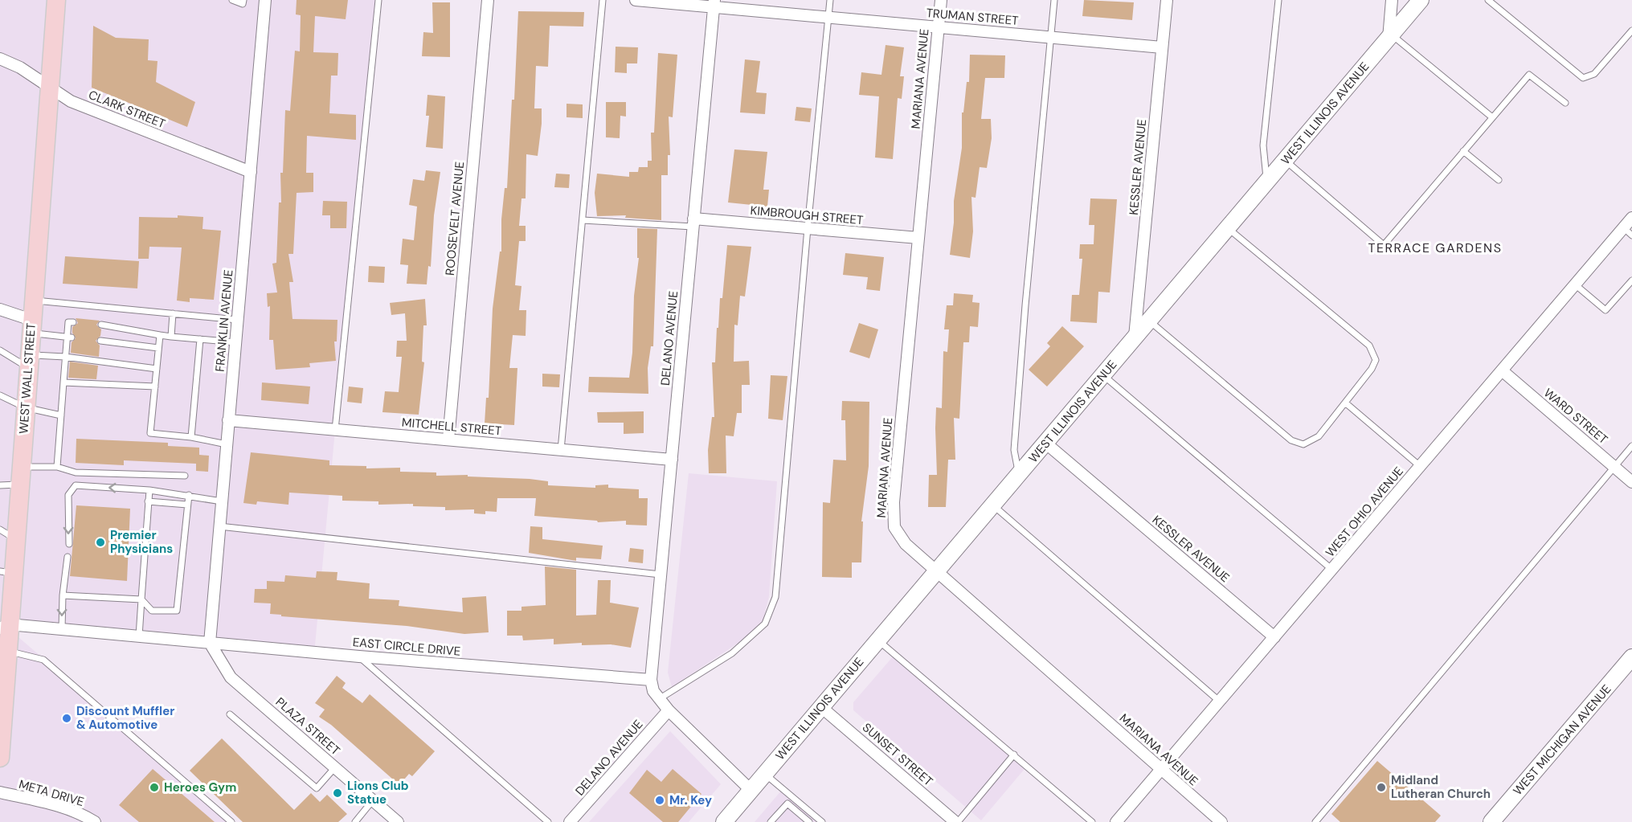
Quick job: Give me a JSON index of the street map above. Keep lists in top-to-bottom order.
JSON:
{
  "streets": {
    "main road": ["WEST ILLINOIS AVENUE", "WEST WALL STREET", "WEST MICHIGAN AVENUE"],
    "street": [
      "TRUMAN STREET",
      "MARIANA AVENUE",
      "CLARK STREET",
      "KESSLER AVENUE",
      "KIMBROUGH STREET",
      "ROOSEVELT AVENUE",
      "FRANKLIN AVENUE",
      "DELANO AVENUE",
      "WARD STREET",
      "MITCHELL STREET",
      "WEST OHIO AVENUE",
      "EAST CIRCLE DRIVE",
      "PLAZA STREET",
      "SUNSET STREET",
      "META DRIVE"
    ]
  },
  "crossings": [
    ["TRUMAN STREET", "MARIANA AVENUE"],
    ["TRUMAN STREET", "KESSLER AVENUE"],
    ["TRUMAN STREET", "DELANO AVENUE"],
    ["MARIANA AVENUE", "WEST ILLINOIS AVENUE"],
    ["MARIANA AVENUE", "KIMBROUGH STREET"],
    ["MARIANA AVENUE", "WEST OHIO AVENUE"],
    ["CLARK STREET", "FRANKLIN AVENUE"],
    ["CLARK STREET", "WEST WALL STREET"],
    ["WEST ILLINOIS AVENUE", "KESSLER AVENUE"],
    ["WEST ILLINOIS AVENUE", "SUNSET STREET"],
    ["KESSLER AVENUE", "WEST OHIO AVENUE"],
    ["KIMBROUGH STREET", "DELANO AVENUE"],
    ["ROOSEVELT AVENUE", "MITCHELL STREET"],
    ["FRANKLIN AVENUE", "MITCHELL STREET"],
    ["FRANKLIN AVENUE", "EAST CIRCLE DRIVE"],
    ["FRANKLIN AVENUE", "PLAZA STREET"],
    ["DELANO AVENUE", "MITCHELL STREET"],
    ["DELANO AVENUE", "EAST CIRCLE DRIVE"],
    ["WEST WALL STREET", "EAST CIRCLE DRIVE"],
    ["WARD STREET", "WEST OHIO AVENUE"],
    ["EAST CIRCLE DRIVE", "PLAZA STREET"]
  ],
  "districts": ["TERRACE GARDENS"],
  "places": [
    "Premier Physicians",
    "Discount Muffler & Automotive",
    "Heroes Gym",
    "Midland Lutheran Church",
    "Lions Club Statue",
    "Mr. Key"
  ]
}
